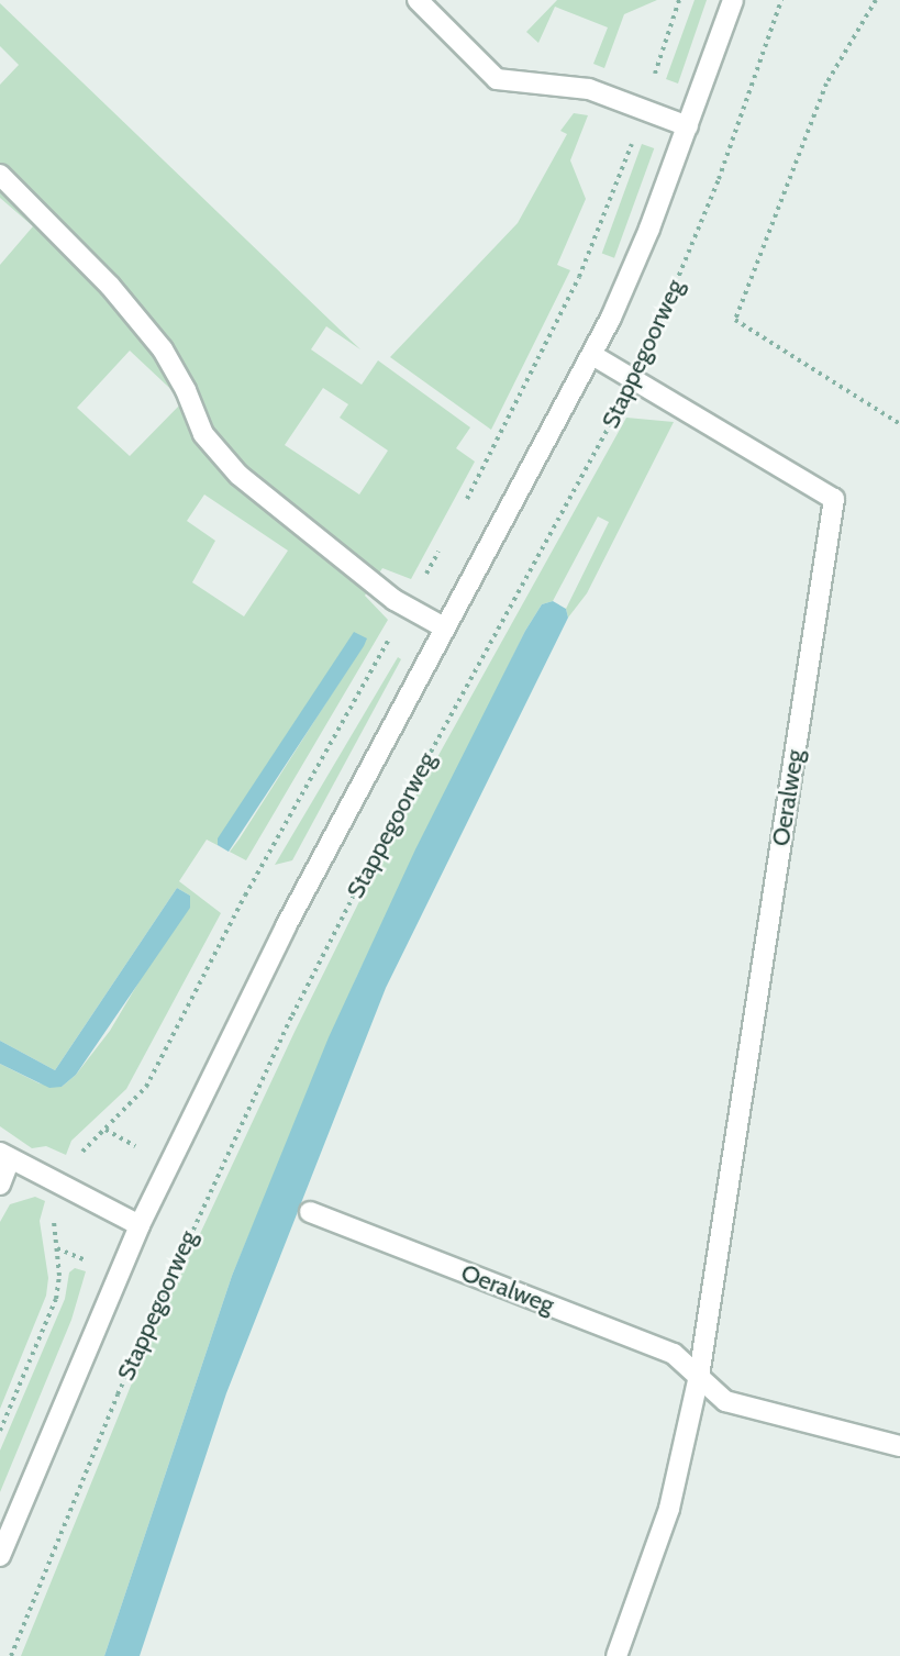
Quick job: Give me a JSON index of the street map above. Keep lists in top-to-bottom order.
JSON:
{
  "streets": {
    "street": ["Stappegoorweg", "Oeralweg"]
  },
  "crossings": [
    ["Stappegoorweg", "Oeralweg"]
  ]
}
